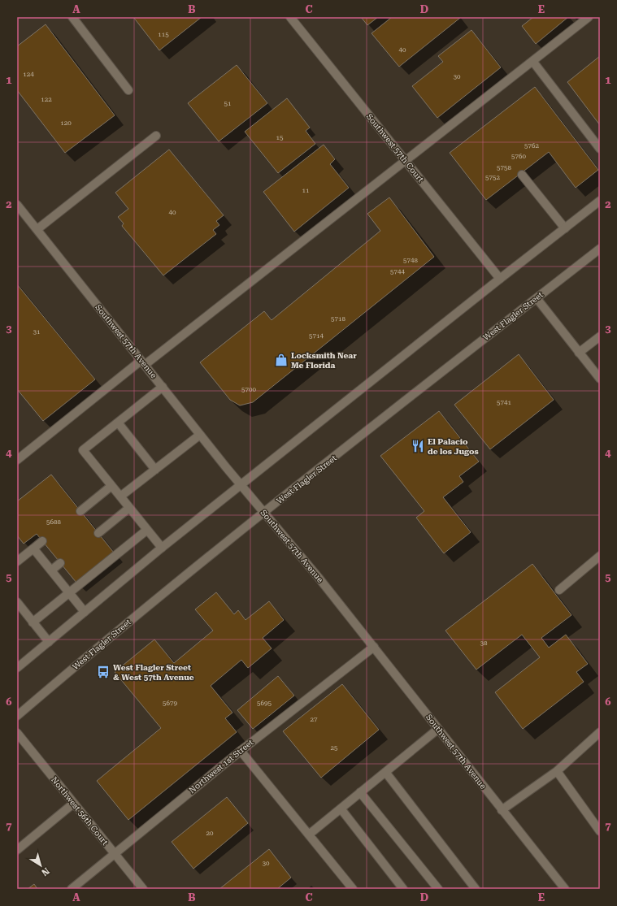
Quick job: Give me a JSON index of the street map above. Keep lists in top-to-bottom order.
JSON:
{
  "streets": {
    "main road": [
      "Southwest 57th Court",
      "West Flagler Street",
      "Southwest 57th Avenue",
      "Northwest 1st Street",
      "Northwest 56th Court"
    ]
  },
  "crossings": [
    ["West Flagler Street", "Southwest 57th Avenue"],
    ["Southwest 57th Avenue", "Northwest 1st Street"],
    ["Northwest 1st Street", "Northwest 56th Court"]
  ],
  "places": {
    "shop": ["Locksmith Near Me Florida"],
    "restaurant": ["El Palacio de los Jugos"],
    "bus stop": ["West Flagler Street & West 57th Avenue"]
  },
  "house_numbers": [
    "115",
    "40",
    "124",
    "30",
    "122",
    "51",
    "120",
    "15",
    "5762",
    "5760",
    "5758",
    "5752",
    "11",
    "40",
    "5748",
    "5744",
    "5718",
    "31",
    "5714",
    "5700",
    "5741",
    "5688",
    "38",
    "5679",
    "5695",
    "27",
    "25",
    "20",
    "30"
  ],
  "north": "bottom right",
  "grid": {
    "columns": [
      "A",
      "B",
      "C",
      "D",
      "E"
    ],
    "rows": [
      "1",
      "2",
      "3",
      "4",
      "5",
      "6",
      "7"
    ]
  }
}
